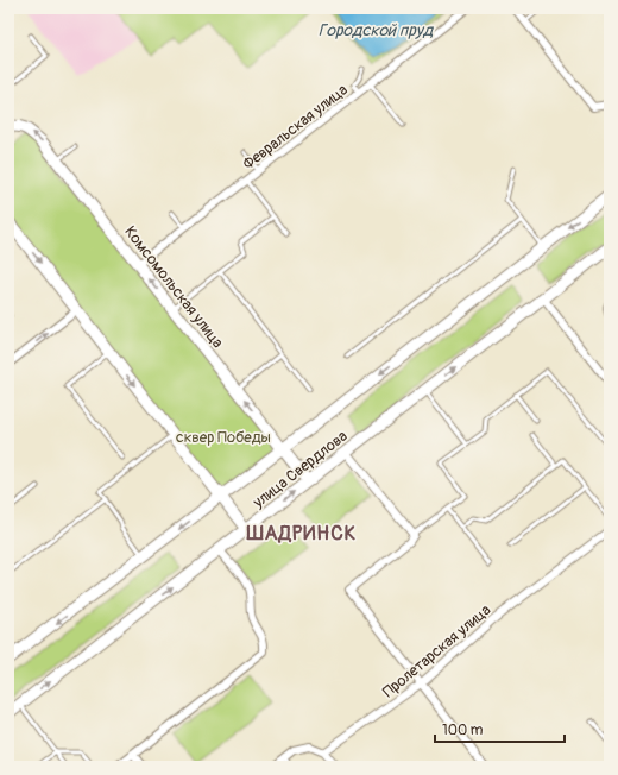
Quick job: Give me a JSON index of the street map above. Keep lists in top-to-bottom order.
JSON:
{
  "streets": {
    "main road": ["Комсомольская улица", "улица Свердлова"],
    "street": ["Февральская улица", "Пролетарская улица"]
  },
  "crossings": [
    ["Февральская улица", "Комсомольская улица"],
    ["Комсомольская улица", "улица Свердлова"]
  ],
  "districts": ["ШАДРИНСК"],
  "water": ["Городской пруд"],
  "parks": ["сквер Победы"],
  "scale_bar": "100 m"
}
